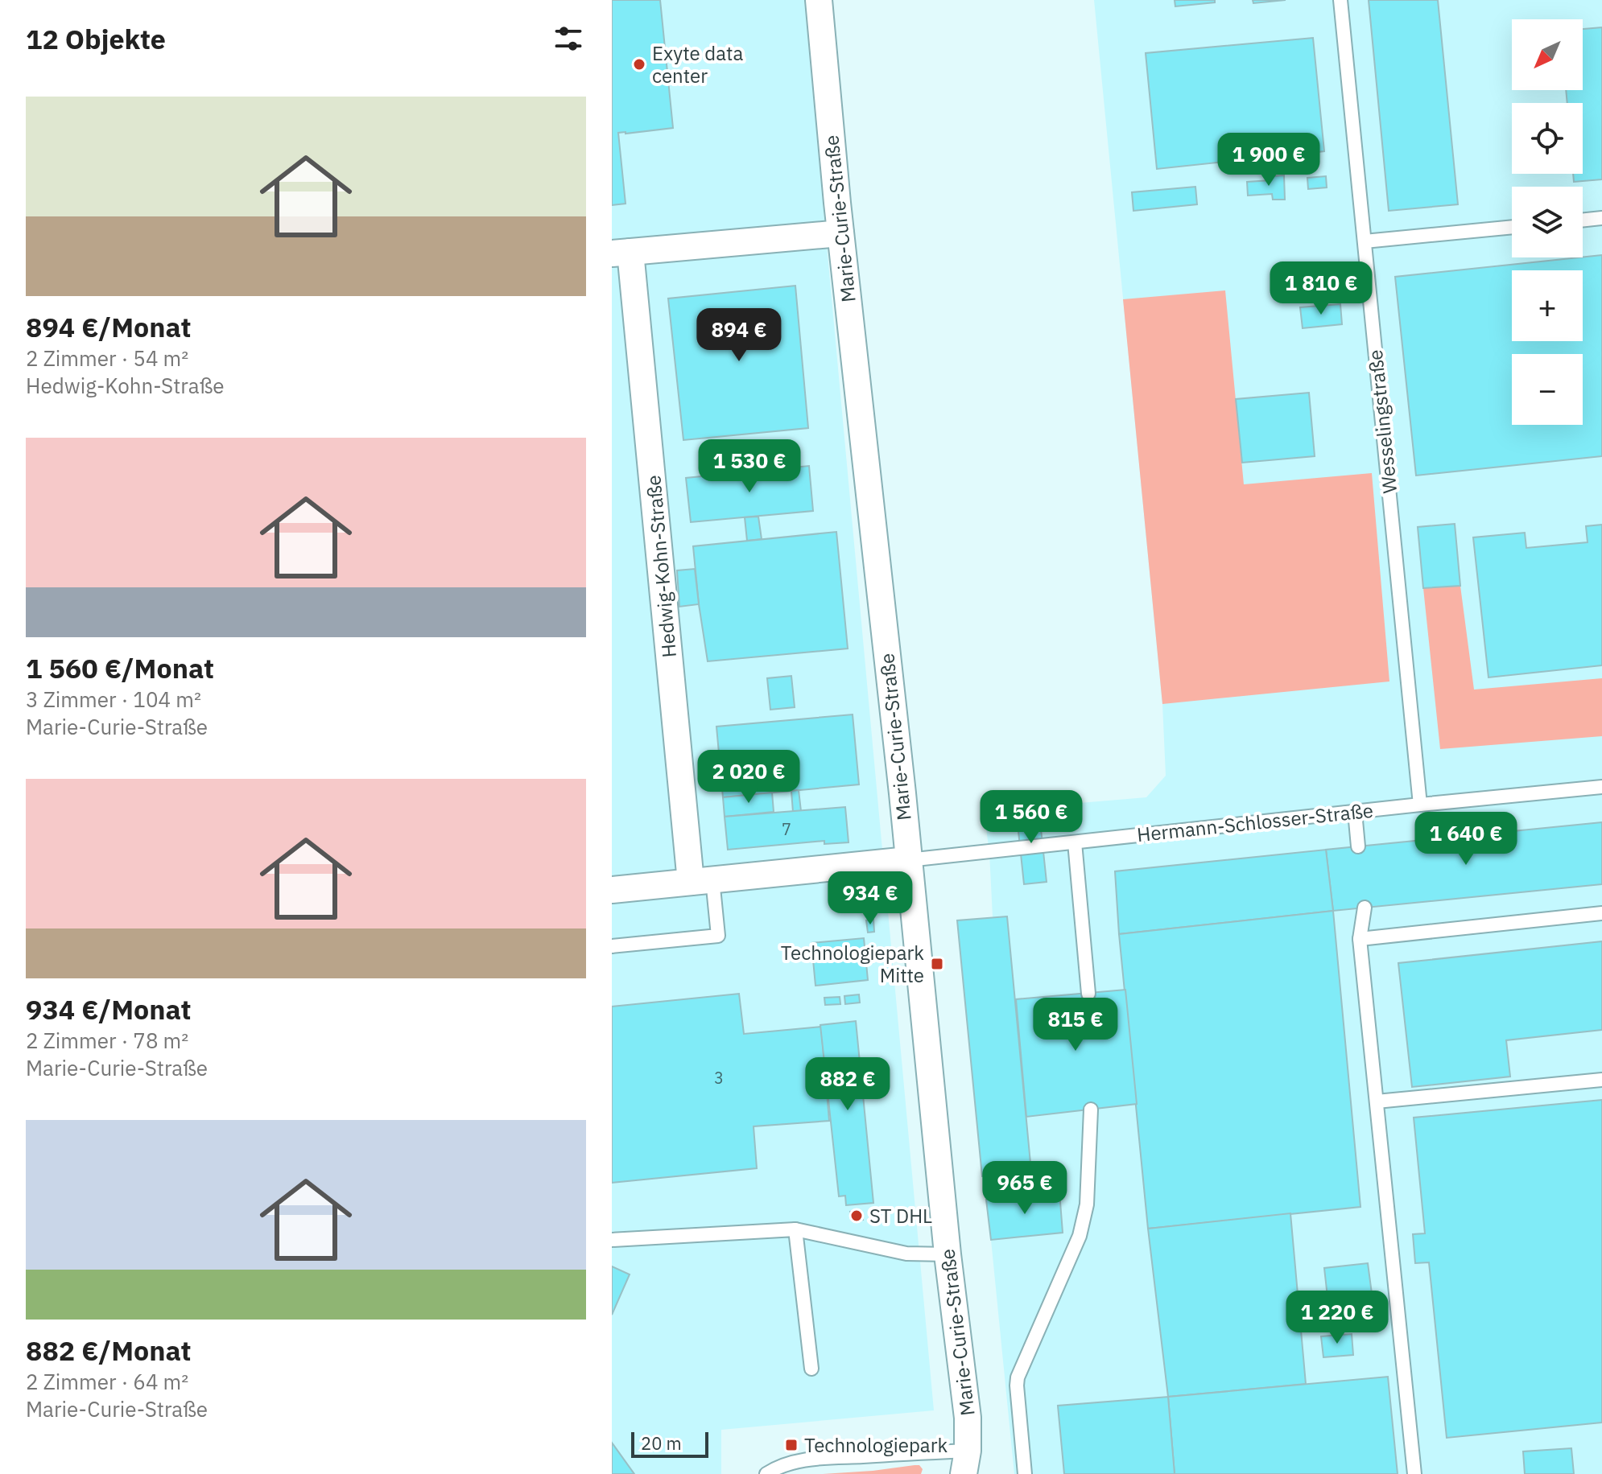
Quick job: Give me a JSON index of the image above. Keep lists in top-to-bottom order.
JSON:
{
  "streets": {
    "street": ["Marie-Curie-Straße", "Hedwig-Kohn-Straße"],
    "lane": ["Wesselingstraße", "Hermann-Schlosser-Straße"]
  },
  "crossings": [
    ["Marie-Curie-Straße", "Hermann-Schlosser-Straße"],
    ["Wesselingstraße", "Hermann-Schlosser-Straße"]
  ],
  "places": {
    "other": ["Exyte data center", "ST DHL"],
    "transit": ["Technologiepark Mitte", "Technologiepark"]
  },
  "house_numbers": ["7", "3"],
  "scale_bar": "20 m",
  "north": "bottom left",
  "page": {
    "heading": "12 Objekte",
    "map_buttons": ["+", "−"],
    "list": [
      {
        "name": "894 €/Monat",
        "note": "2 Zimmer · 54 m² · Hedwig-Kohn-Straße"
      },
      {
        "name": "1 560 €/Monat",
        "note": "3 Zimmer · 104 m² · Marie-Curie-Straße"
      },
      {
        "name": "934 €/Monat",
        "note": "2 Zimmer · 78 m² · Marie-Curie-Straße"
      },
      {
        "name": "882 €/Monat",
        "note": "2 Zimmer · 64 m² · Marie-Curie-Straße"
      }
    ],
    "price": [
      "1 900 €",
      "1 810 €",
      "894 €",
      "1 530 €",
      "2 020 €",
      "1 560 €",
      "1 640 €",
      "934 €",
      "815 €",
      "882 €",
      "965 €",
      "1 220 €"
    ],
    "scale": "20 m"
  }
}
